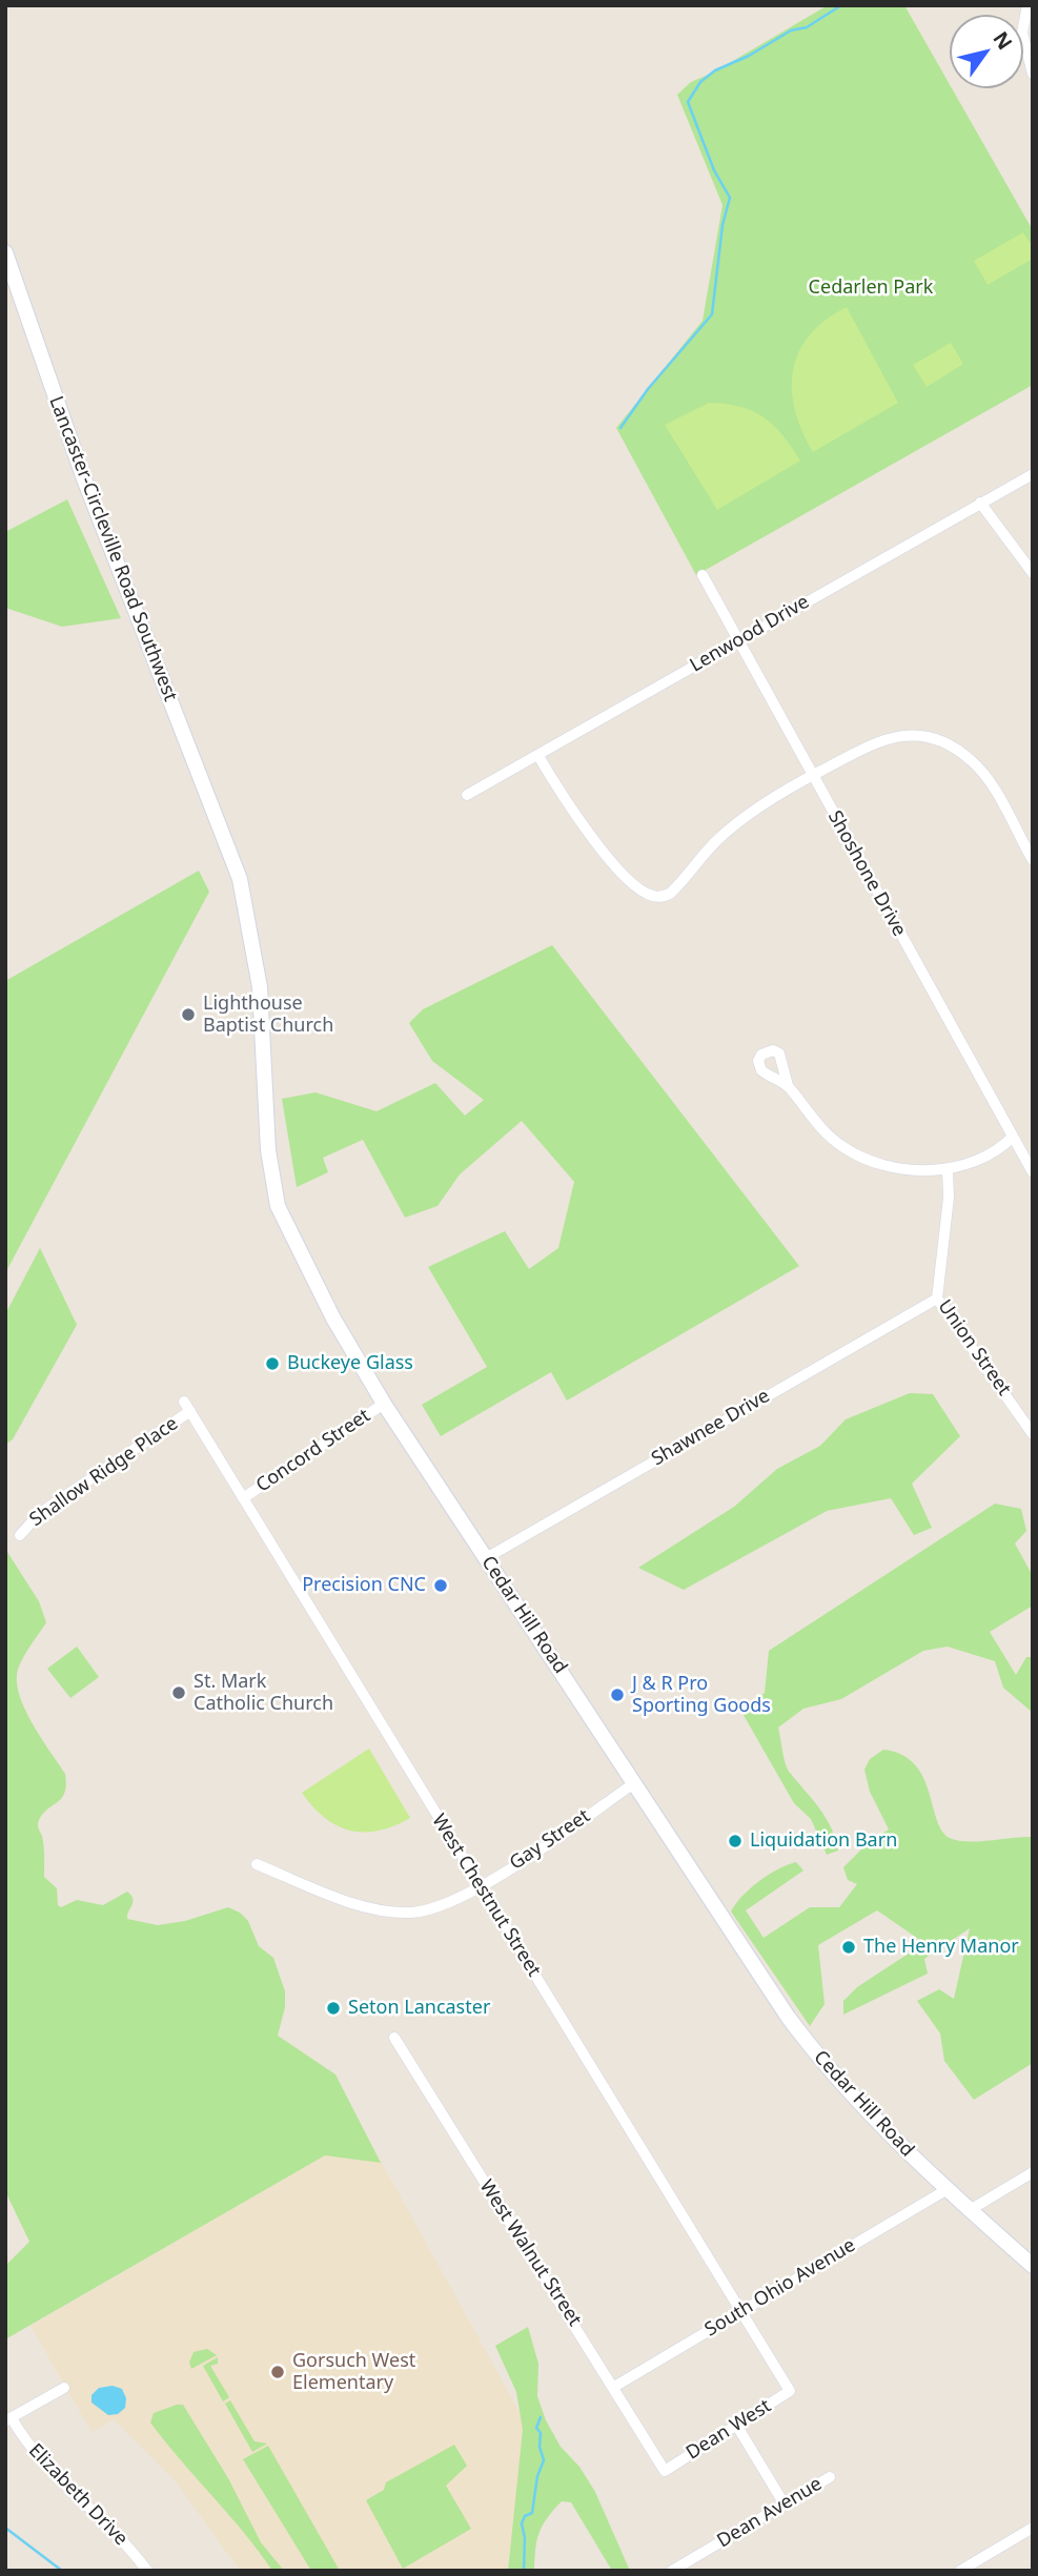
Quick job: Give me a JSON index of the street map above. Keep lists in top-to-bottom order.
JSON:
{
  "streets": {
    "main road": ["Lancaster-Circleville Road Southwest", "Cedar Hill Road"],
    "street": [
      "Lenwood Drive",
      "Shoshone Drive",
      "Union Street",
      "Shawnee Drive",
      "Concord Street",
      "Shallow Ridge Place",
      "Gay Street",
      "West Chestnut Street",
      "West Walnut Street",
      "South Ohio Avenue",
      "Dean West",
      "Elizabeth Drive",
      "Dean Avenue"
    ]
  },
  "crossings": [
    ["Lancaster-Circleville Road Southwest", "Cedar Hill Road"],
    ["Lenwood Drive", "Shoshone Drive"],
    ["Union Street", "Shawnee Drive"],
    ["Shawnee Drive", "Cedar Hill Road"],
    ["Concord Street", "Cedar Hill Road"],
    ["Concord Street", "West Chestnut Street"],
    ["Shallow Ridge Place", "West Chestnut Street"],
    ["Cedar Hill Road", "Gay Street"],
    ["Cedar Hill Road", "South Ohio Avenue"],
    ["Gay Street", "West Chestnut Street"],
    ["West Chestnut Street", "South Ohio Avenue"],
    ["West Chestnut Street", "Dean West"],
    ["West Walnut Street", "South Ohio Avenue"],
    ["West Walnut Street", "Dean West"]
  ],
  "parks": ["Cedarlen Park"],
  "places": [
    "Lighthouse Baptist Church",
    "Buckeye Glass",
    "Precision CNC",
    "St. Mark Catholic Church",
    "J & R Pro Sporting Goods",
    "Liquidation Barn",
    "The Henry Manor",
    "Seton Lancaster",
    "Gorsuch West Elementary"
  ],
  "north": "top right"
}
